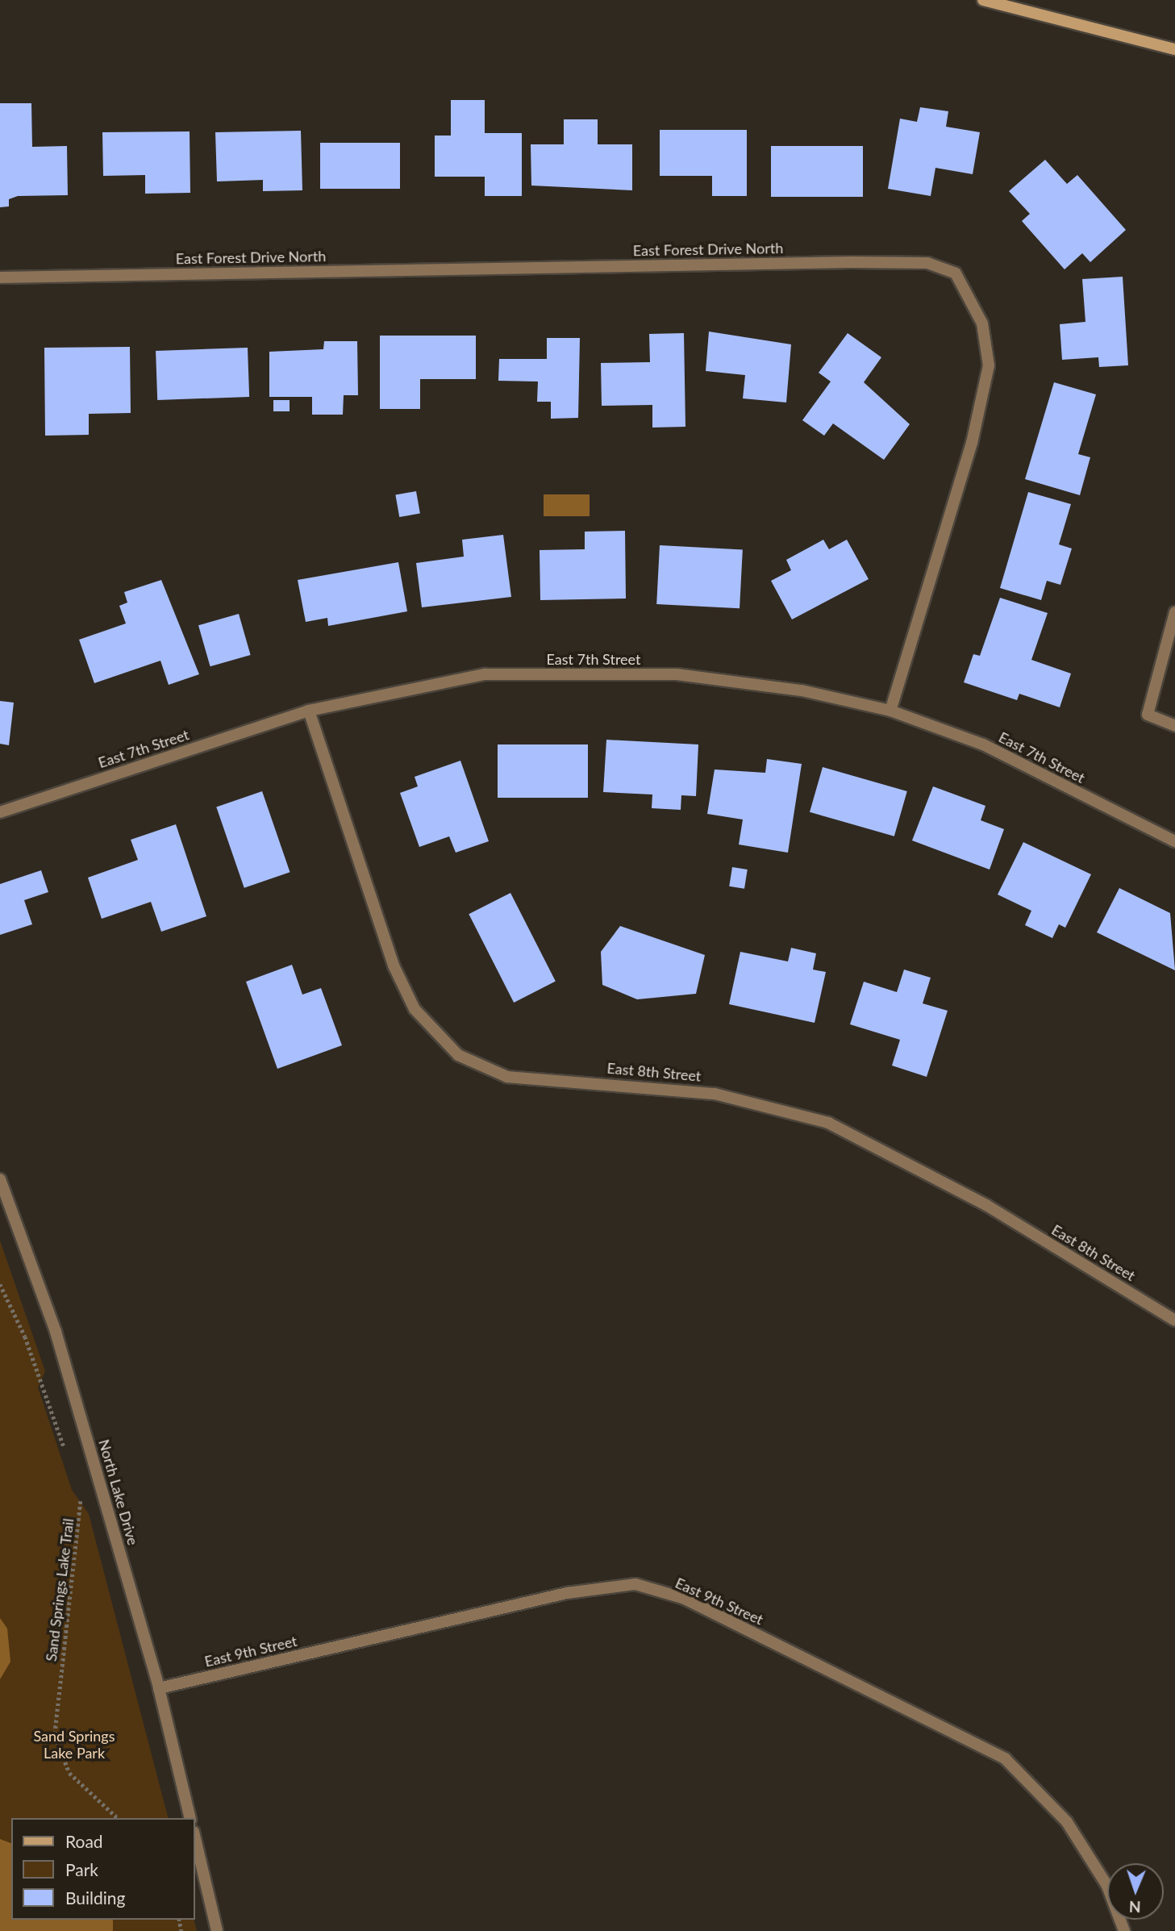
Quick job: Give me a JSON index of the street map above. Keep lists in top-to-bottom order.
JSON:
{
  "streets": {
    "street": [
      "East Forest Drive North",
      "East 7th Street",
      "East 8th Street",
      "North Lake Drive",
      "East 9th Street"
    ],
    "path": ["Sand Springs Lake Trail"]
  },
  "crossings": [
    ["East Forest Drive North", "East 7th Street"],
    ["East 7th Street", "East 8th Street"],
    ["North Lake Drive", "East 9th Street"]
  ],
  "parks": ["Sand Springs Lake Park"],
  "legend": ["Road", "Park", "Building"],
  "north": "bottom"
}
